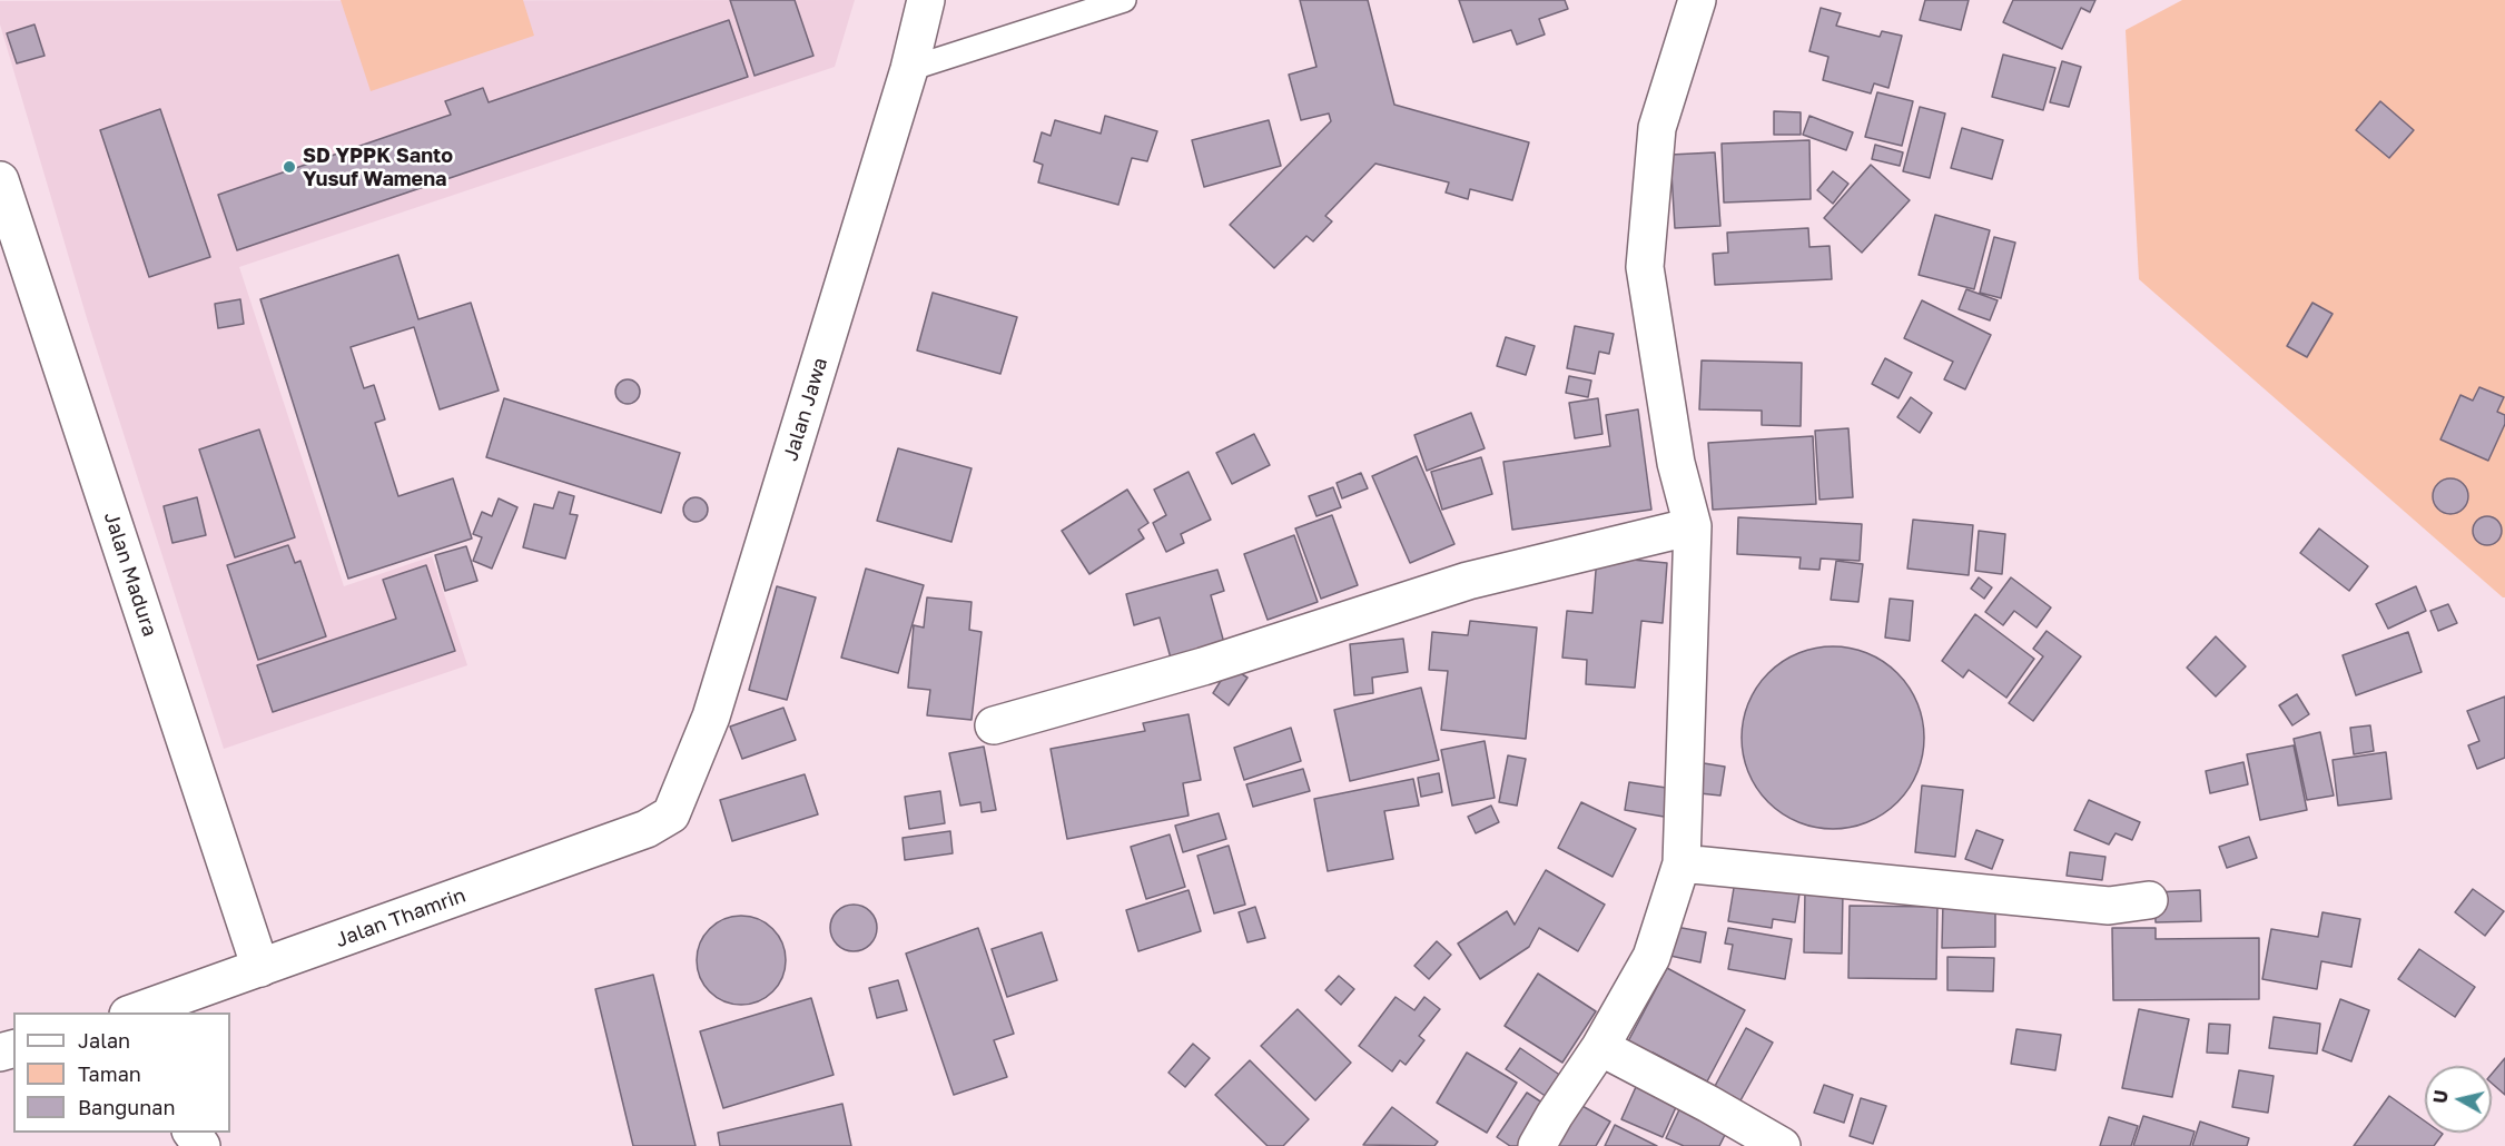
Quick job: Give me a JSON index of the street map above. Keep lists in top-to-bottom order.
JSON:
{
  "streets": {
    "street": ["Jalan Jawa", "Jalan Madura", "Jalan Thamrin"]
  },
  "crossings": [
    ["Jalan Jawa", "Jalan Thamrin"],
    ["Jalan Madura", "Jalan Thamrin"]
  ],
  "places": ["SD YPPK Santo Yusuf Wamena"],
  "legend": ["Jalan", "Taman", "Bangunan"],
  "north": "left"
}
